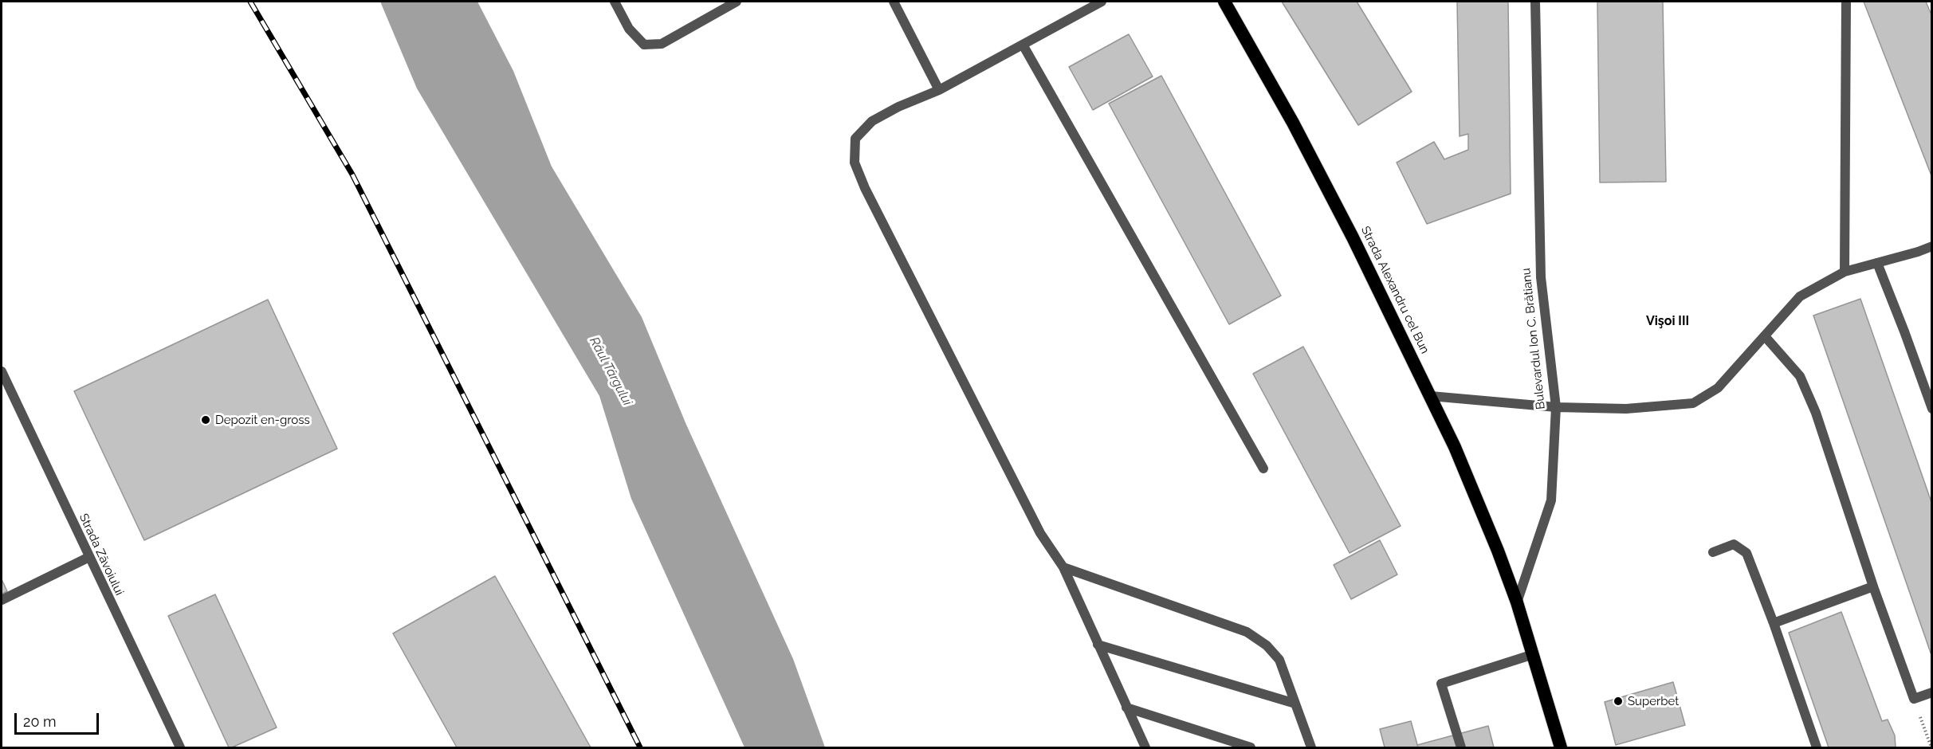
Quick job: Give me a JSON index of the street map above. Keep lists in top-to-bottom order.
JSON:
{
  "streets": {
    "highway": ["Strada Alexandru cel Bun"],
    "street": ["Bulevardul Ion C. Brătianu", "Strada Zăvoiului"]
  },
  "crossings": [
    ["Strada Alexandru cel Bun", "Bulevardul Ion C. Brătianu"]
  ],
  "districts": ["Vişoi III"],
  "water": ["Râul Târgului"],
  "places": ["Depozit en-gross", "Superbet"],
  "scale_bar": "20 m"
}
